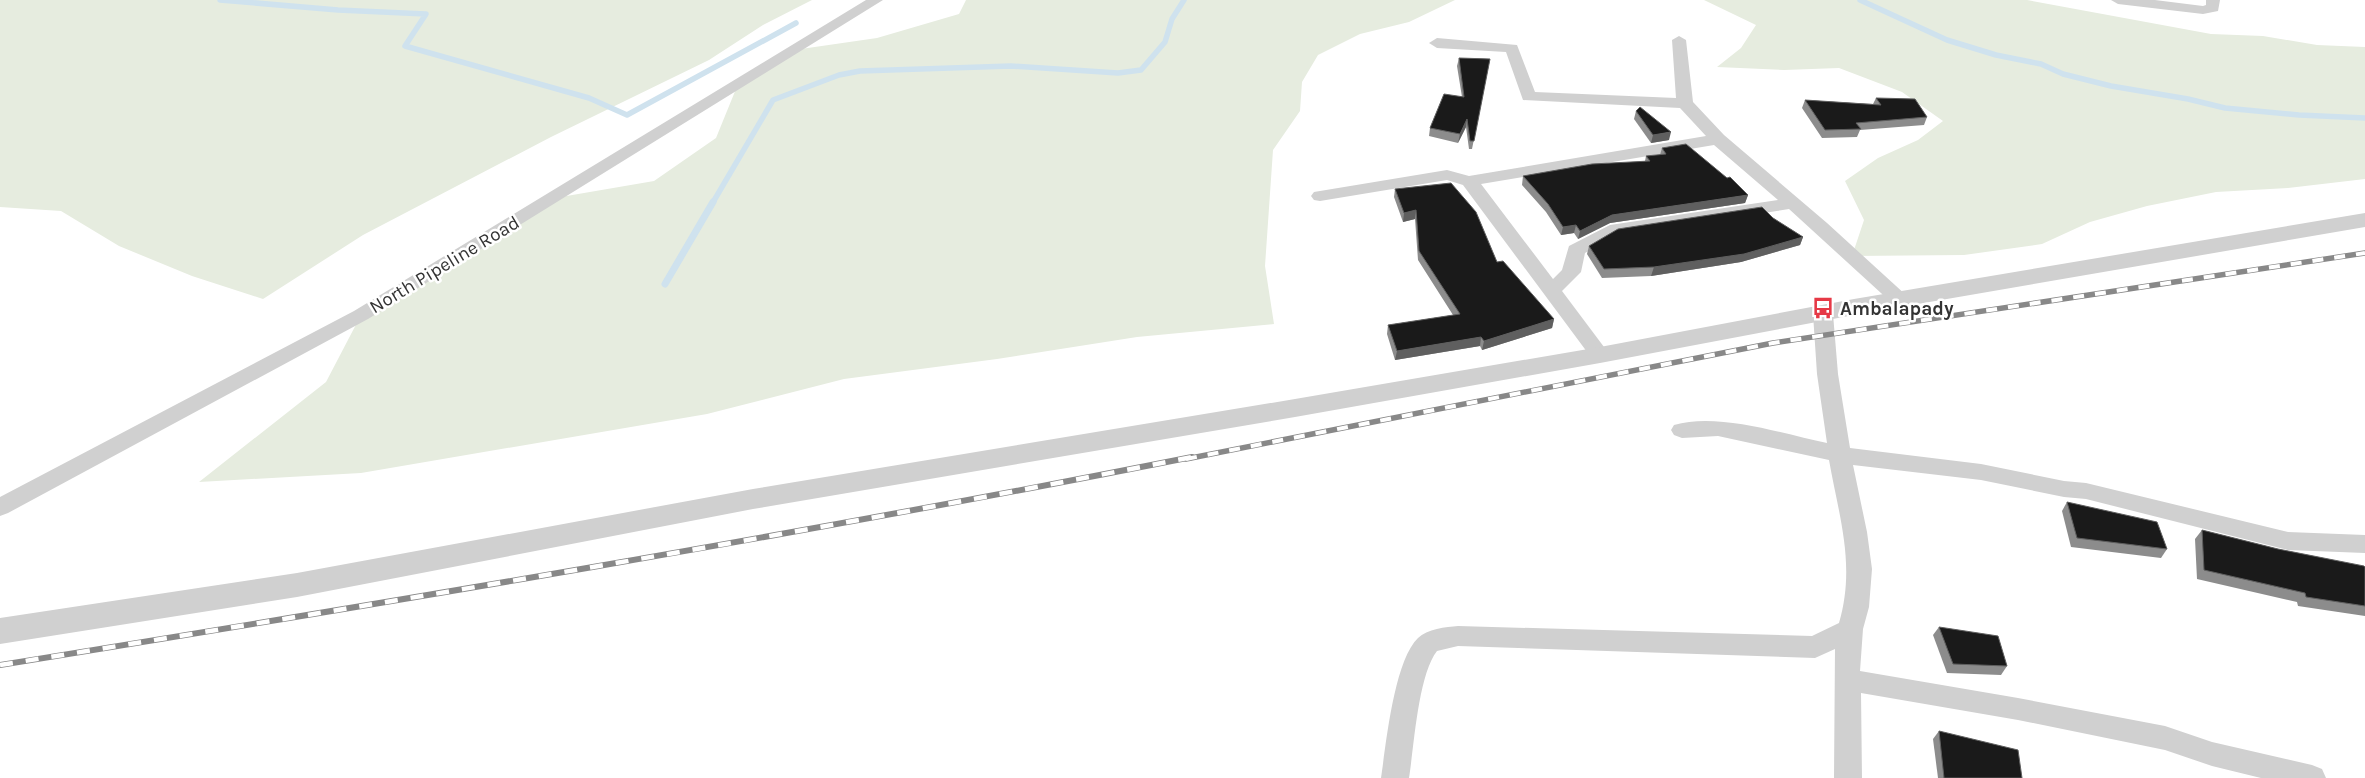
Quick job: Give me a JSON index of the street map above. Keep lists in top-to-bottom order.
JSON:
{
  "streets": {
    "street": ["North Pipeline Road"]
  },
  "places": {
    "bus stop": ["Ambalapady"]
  }
}
